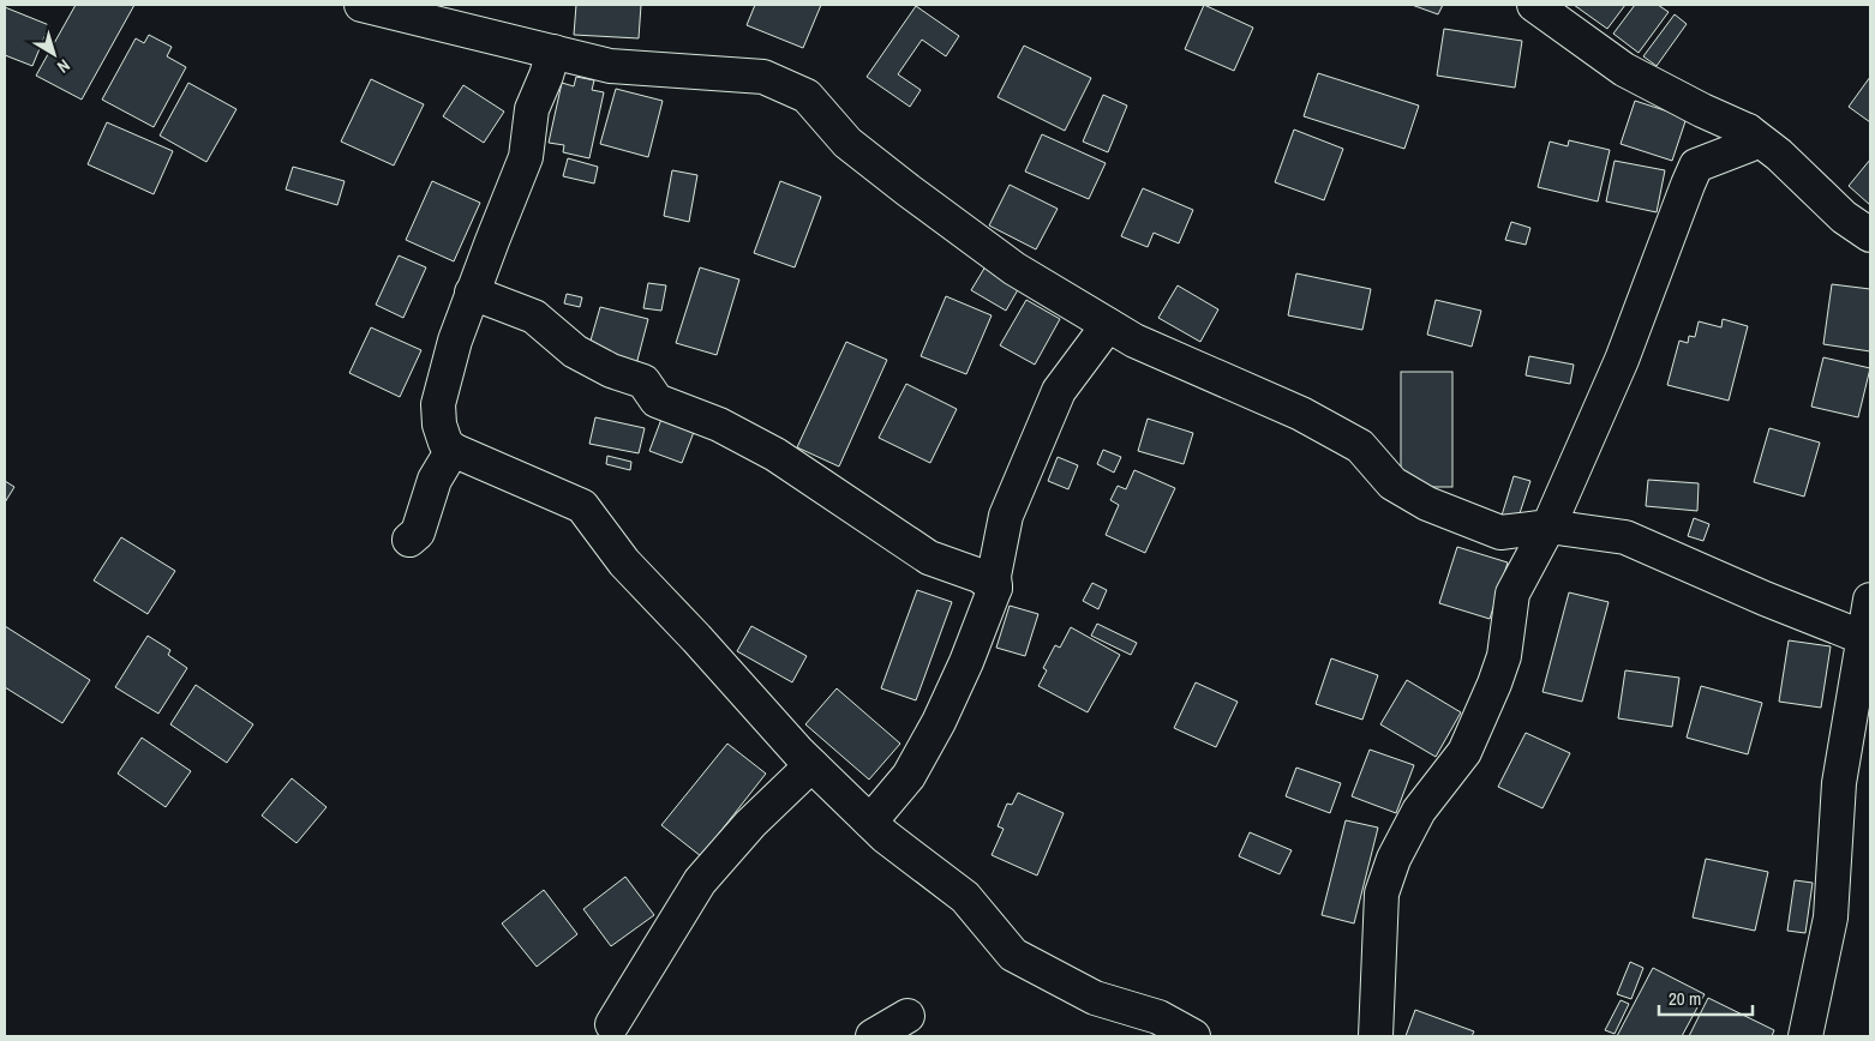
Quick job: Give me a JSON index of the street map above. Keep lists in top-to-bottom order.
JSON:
{
  "scale_bar": "20 m",
  "north": "bottom right"
}
